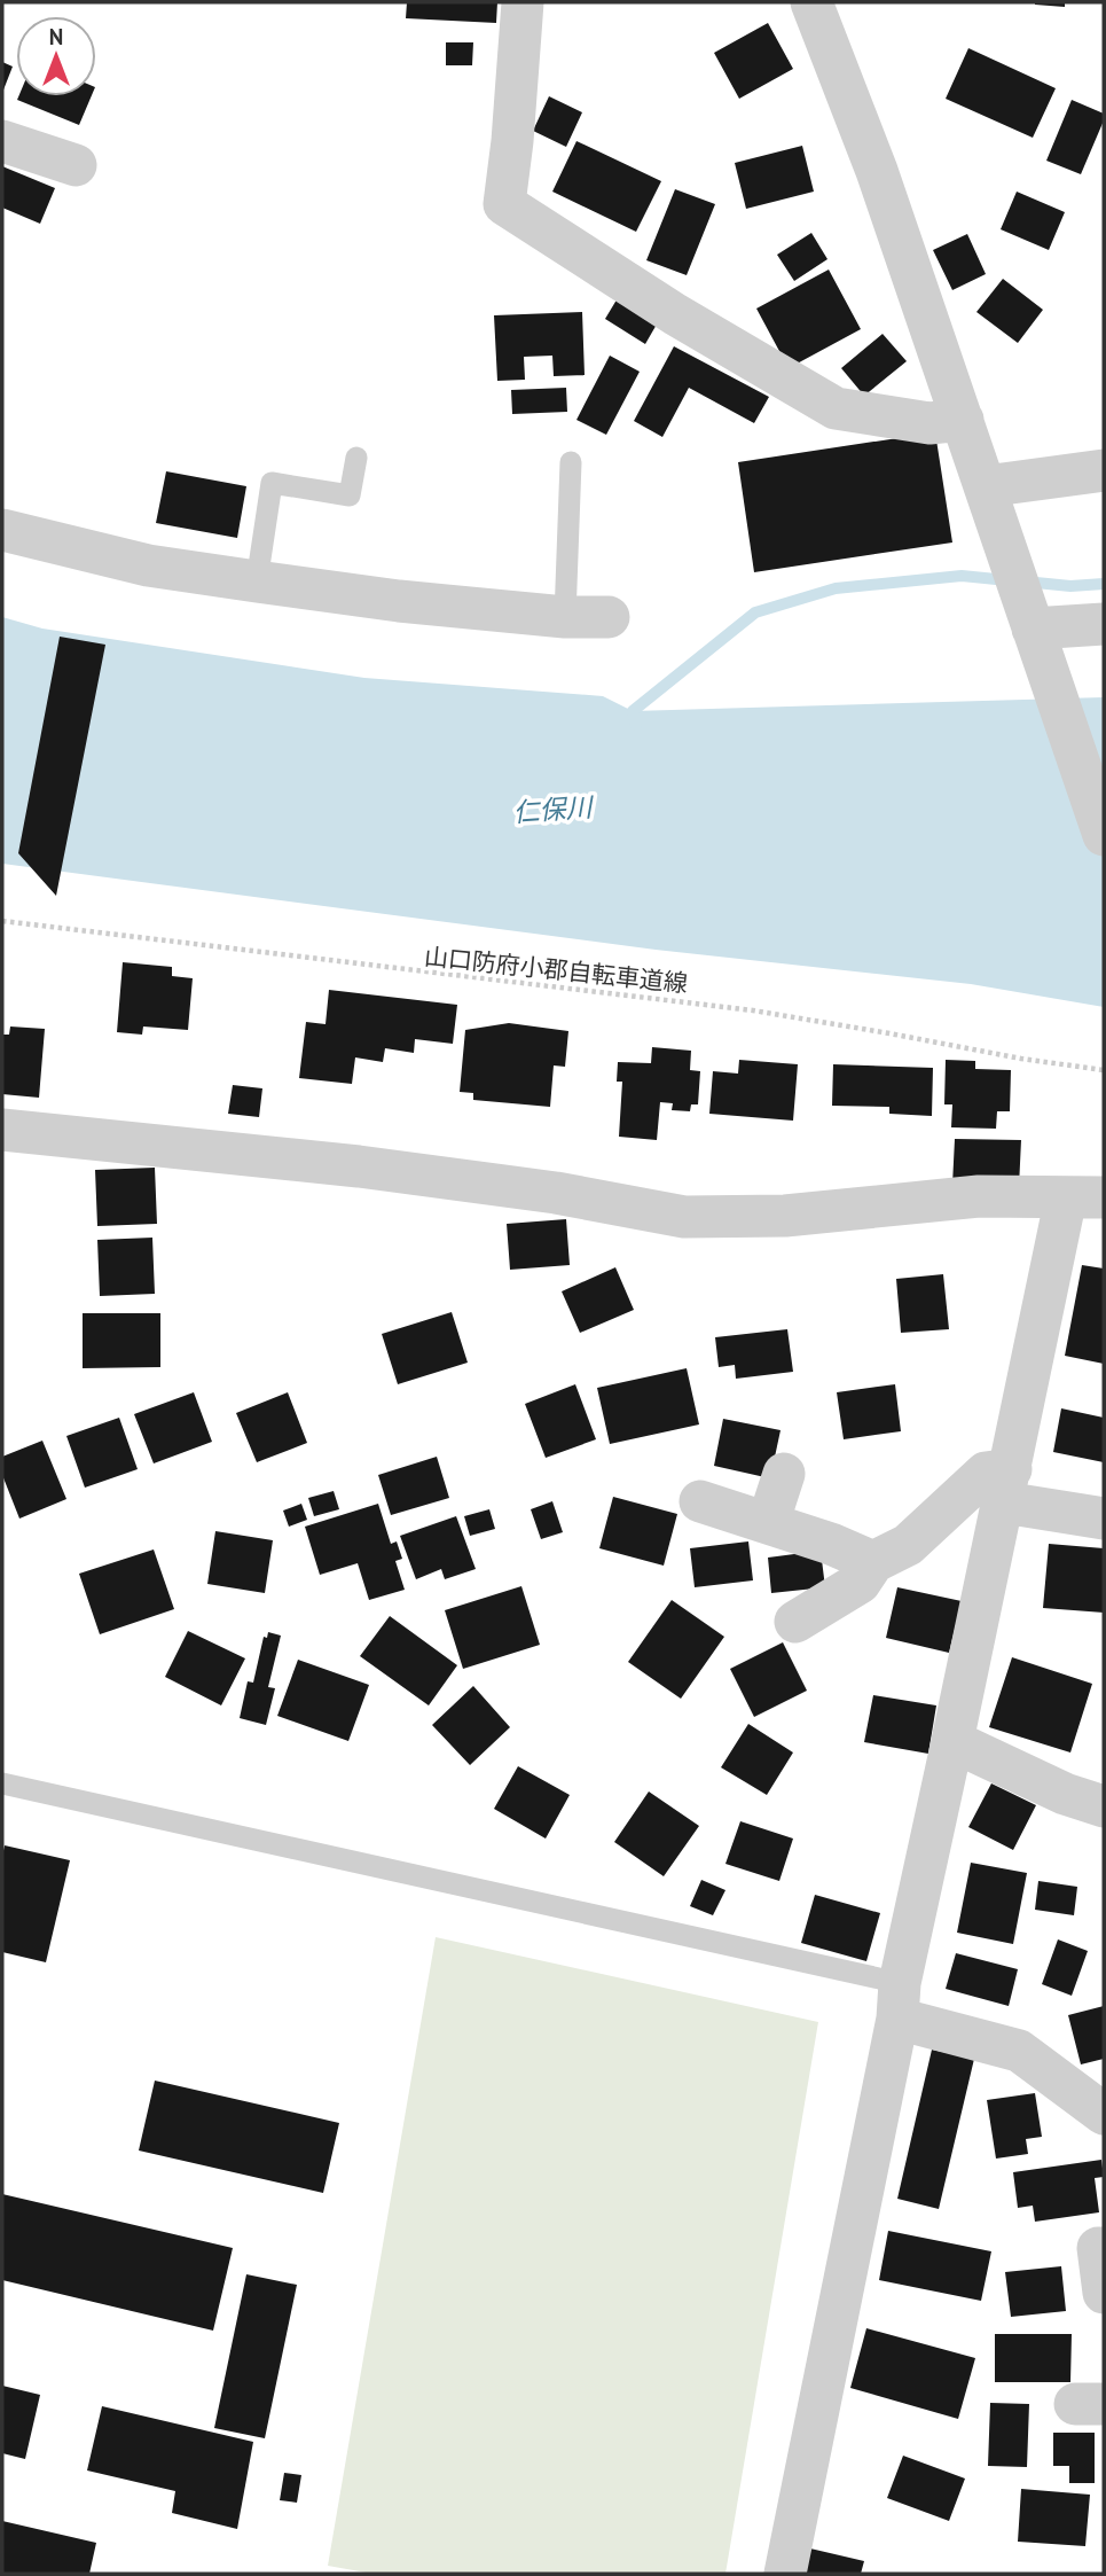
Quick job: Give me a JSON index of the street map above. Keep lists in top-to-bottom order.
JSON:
{
  "streets": {
    "path": ["山口防府小郡自転車道線"]
  },
  "water": ["仁保川"],
  "north": "top"
}
